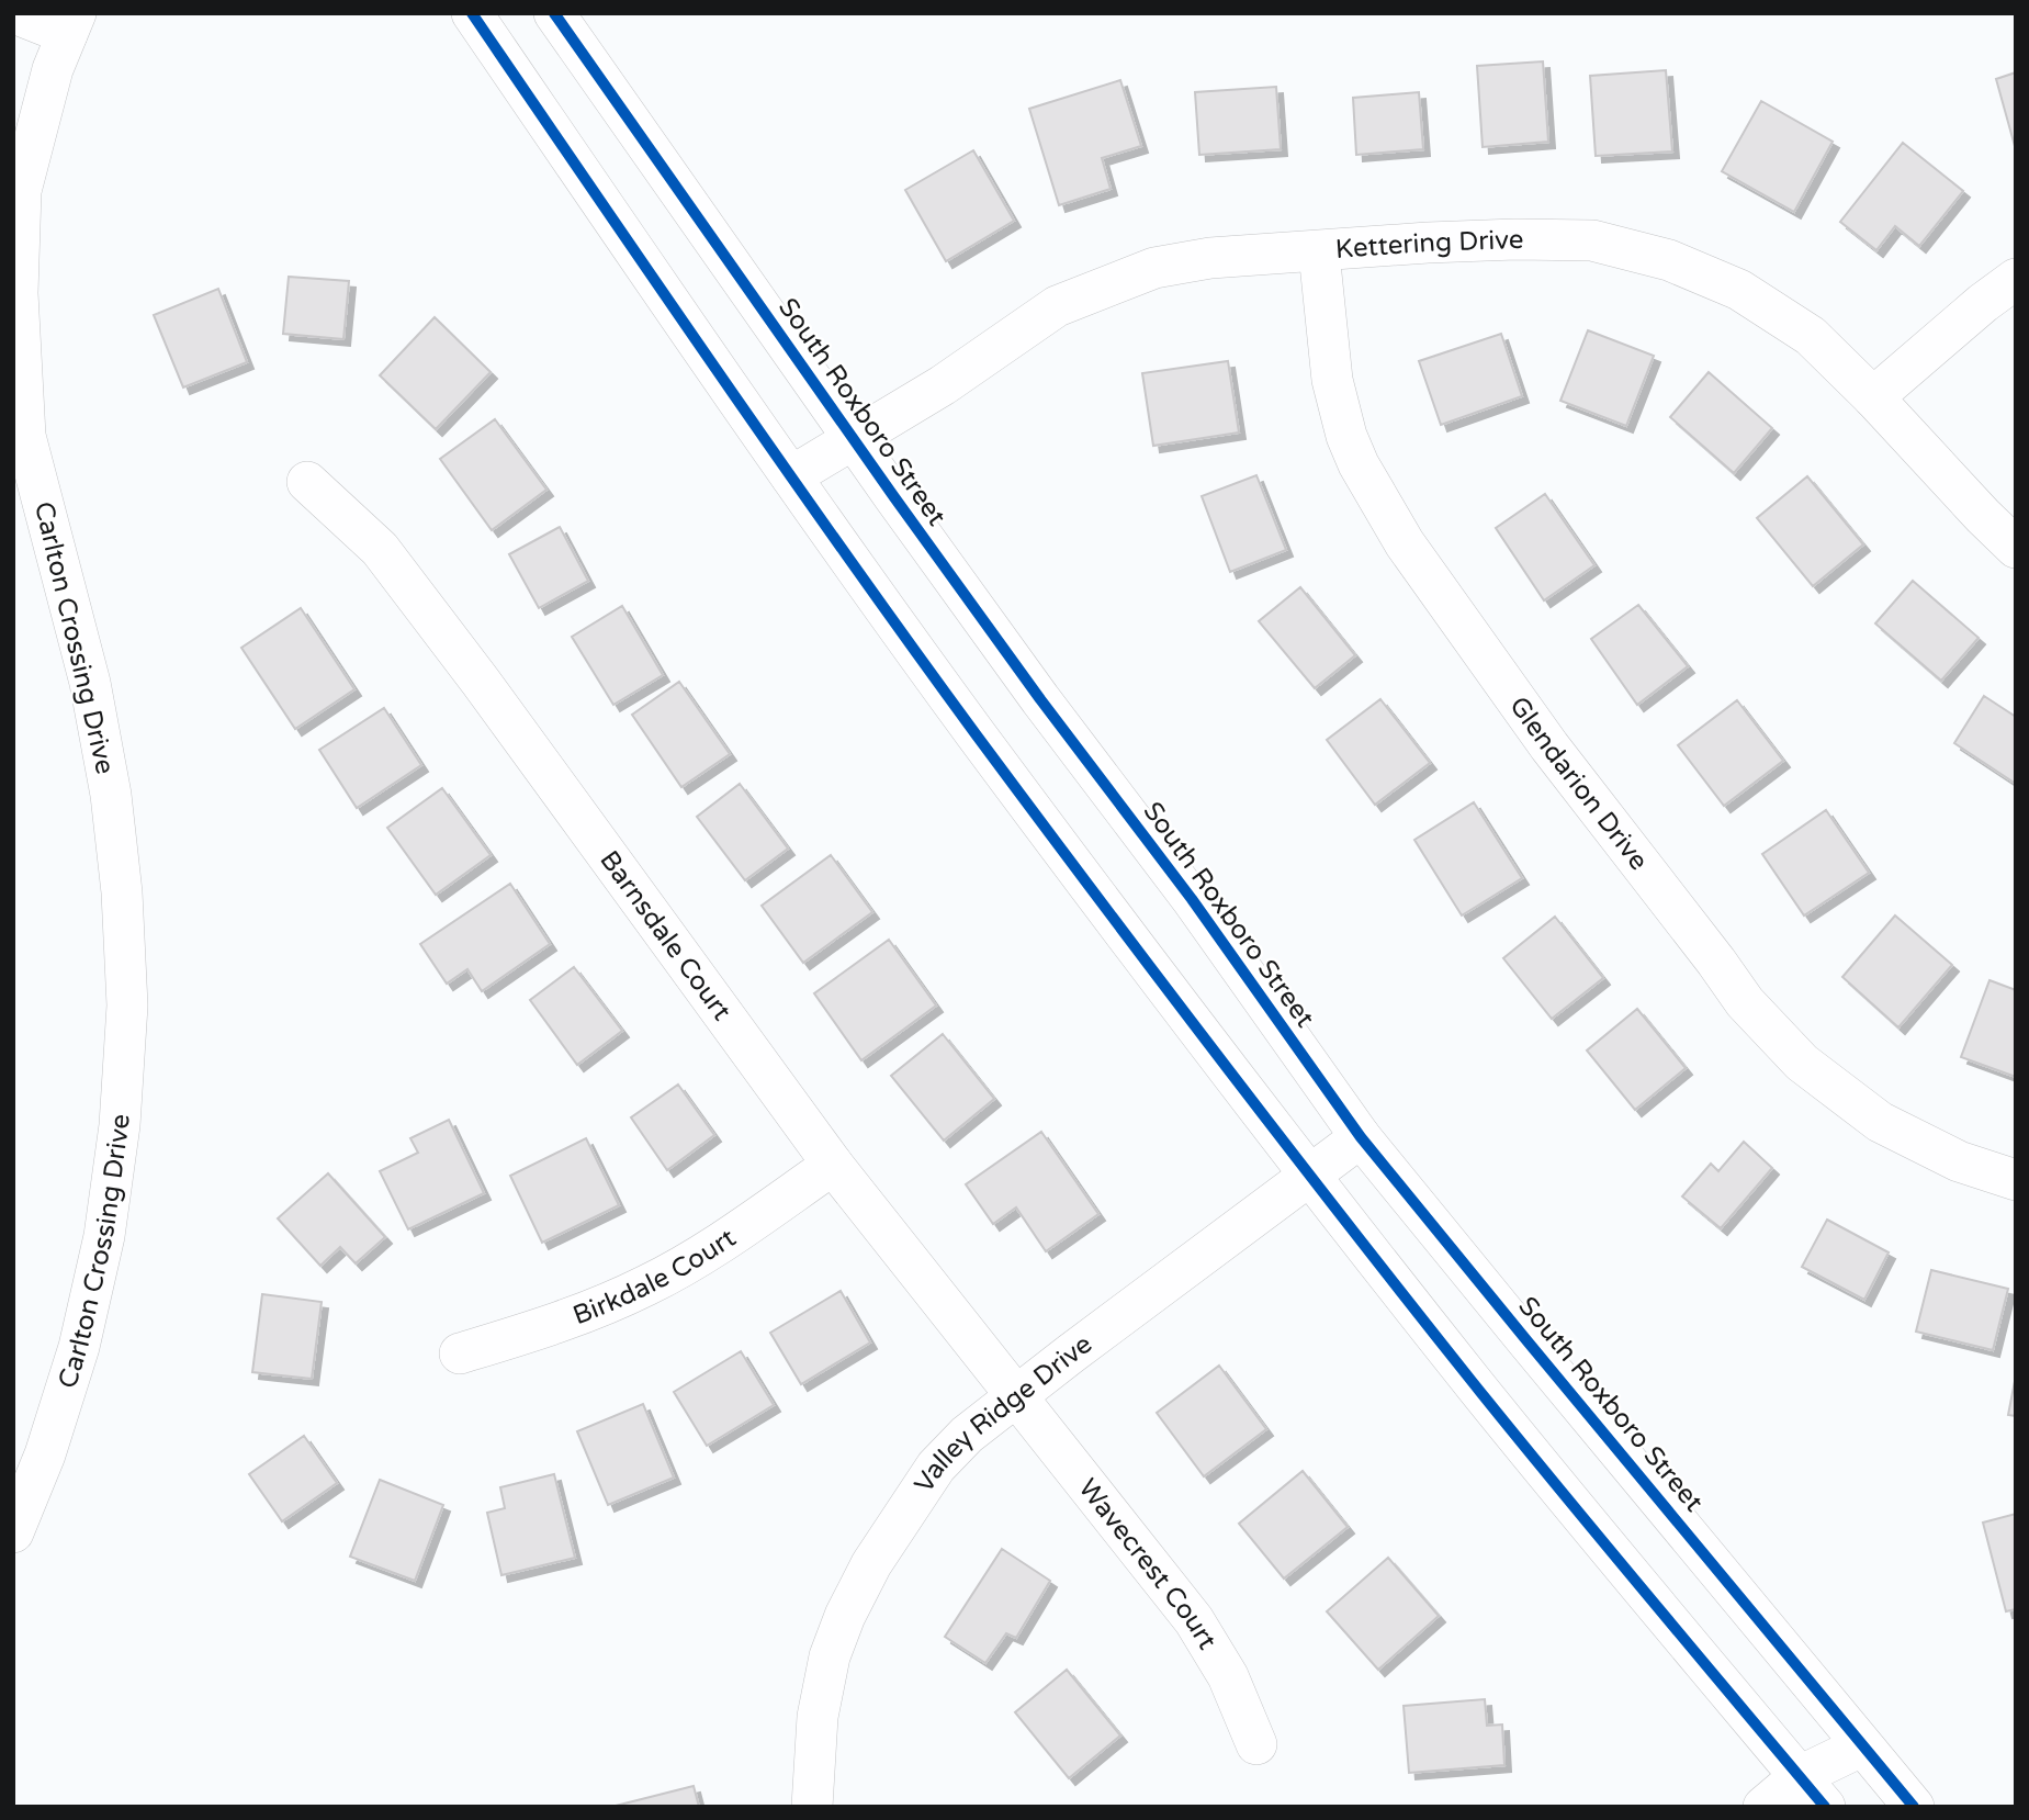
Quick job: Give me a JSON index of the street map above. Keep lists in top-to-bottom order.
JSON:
{
  "streets": {
    "street": [
      "Kettering Drive",
      "South Roxboro Street",
      "Carlton Crossing Drive",
      "Glendarion Drive",
      "Barnsdale Court",
      "Birkdale Court",
      "Valley Ridge Drive",
      "Wavecrest Court"
    ]
  },
  "crossings": [
    ["Kettering Drive", "South Roxboro Street"],
    ["Kettering Drive", "Glendarion Drive"],
    ["South Roxboro Street", "Valley Ridge Drive"],
    ["Barnsdale Court", "Birkdale Court"],
    ["Barnsdale Court", "Valley Ridge Drive"],
    ["Barnsdale Court", "Wavecrest Court"],
    ["Valley Ridge Drive", "Wavecrest Court"]
  ]
}
